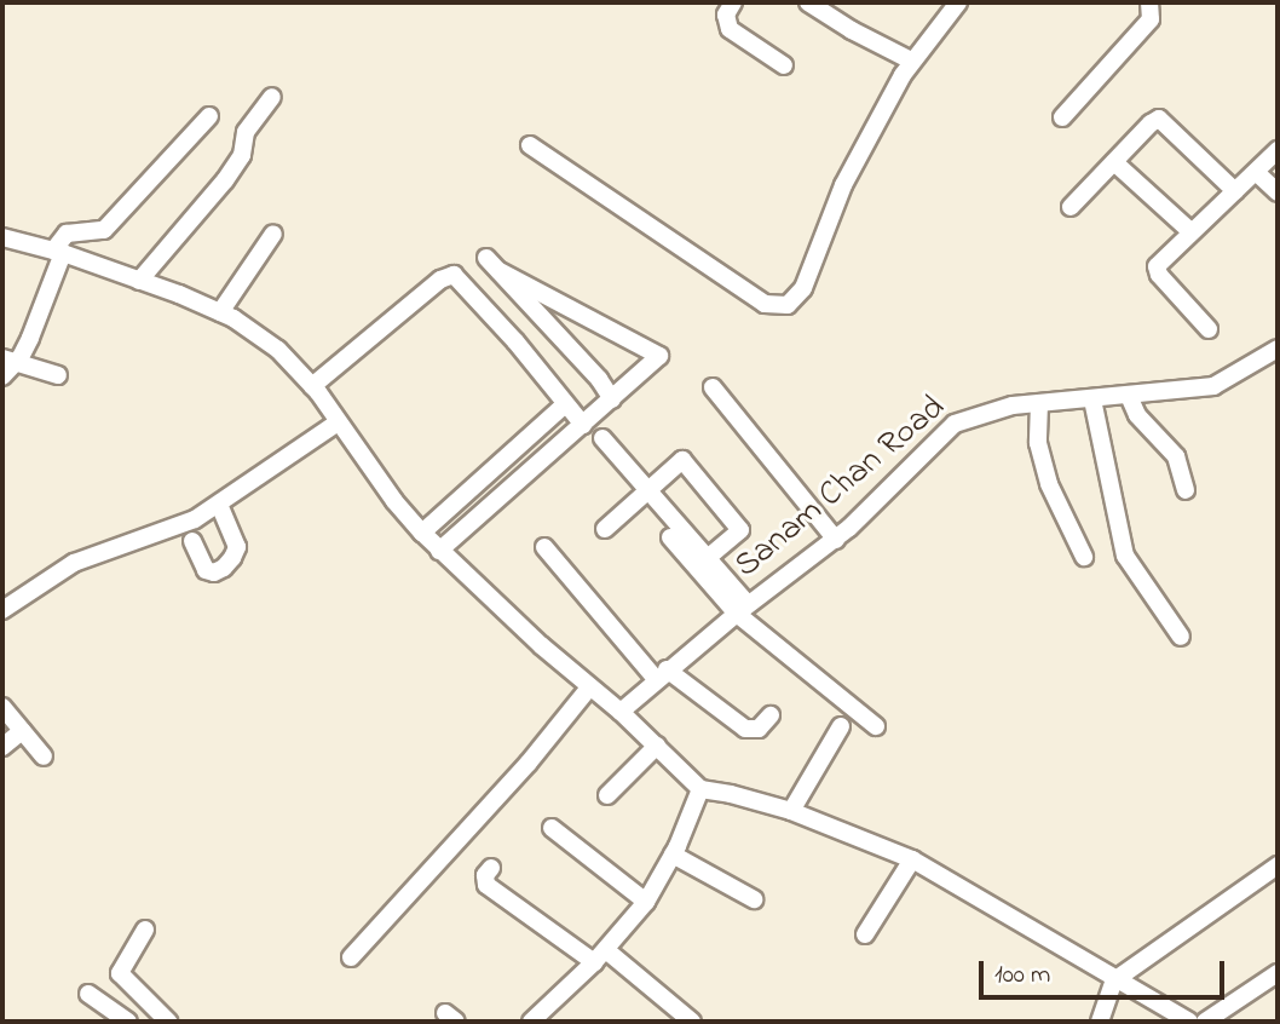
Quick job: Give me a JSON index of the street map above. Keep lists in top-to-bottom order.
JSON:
{
  "streets": {
    "street": ["Sanam Chan Road"]
  },
  "scale_bar": "100 m"
}
